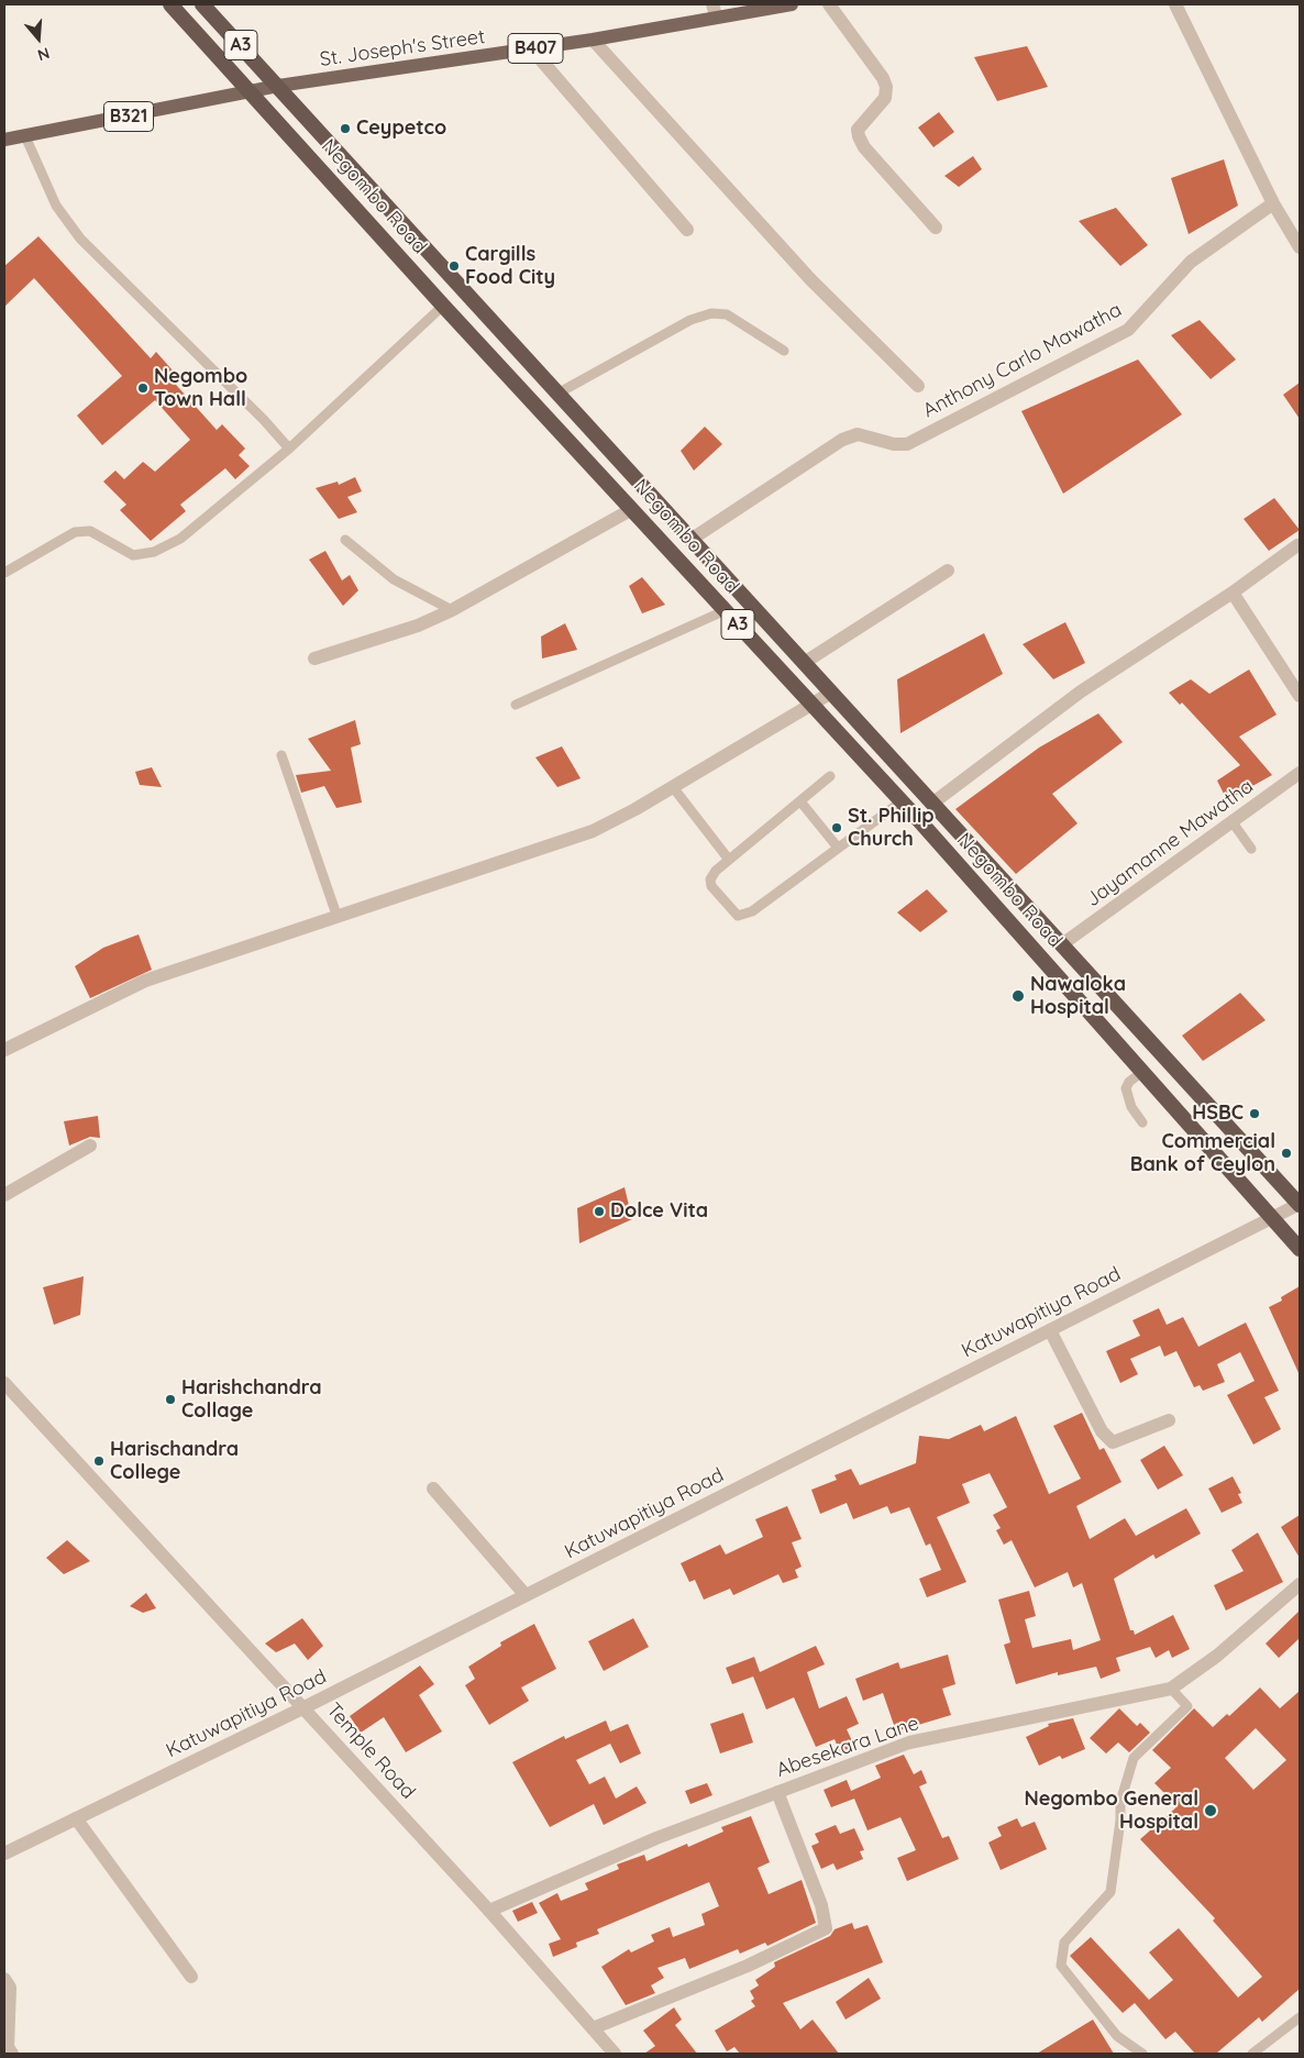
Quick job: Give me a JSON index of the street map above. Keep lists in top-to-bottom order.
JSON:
{
  "streets": {
    "highway": ["A3", "Negombo Road"],
    "main road": ["St. Joseph's Street", "B407", "B321"],
    "street": [
      "Anthony Carlo Mawatha",
      "Jayamanne Mawatha",
      "Katuwapitiya Road",
      "Abesekara Lane",
      "Temple Road"
    ]
  },
  "crossings": [
    ["St. Joseph's Street", "B321"],
    ["St. Joseph's Street", "Negombo Road"],
    ["B321", "Negombo Road"],
    ["Negombo Road", "Anthony Carlo Mawatha"],
    ["Negombo Road", "Jayamanne Mawatha"],
    ["Negombo Road", "Katuwapitiya Road"],
    ["Katuwapitiya Road", "Temple Road"],
    ["Abesekara Lane", "Temple Road"]
  ],
  "places": [
    "Ceypetco",
    "Cargills Food City",
    "Negombo Town Hall",
    "St. Phillip Church",
    "Nawaloka Hospital",
    "HSBC",
    "Commercial Bank of Ceylon",
    "Dolce Vita",
    "Harishchandra Collage",
    "Harischandra College",
    "Negombo General Hospital"
  ],
  "north": "bottom"
}
